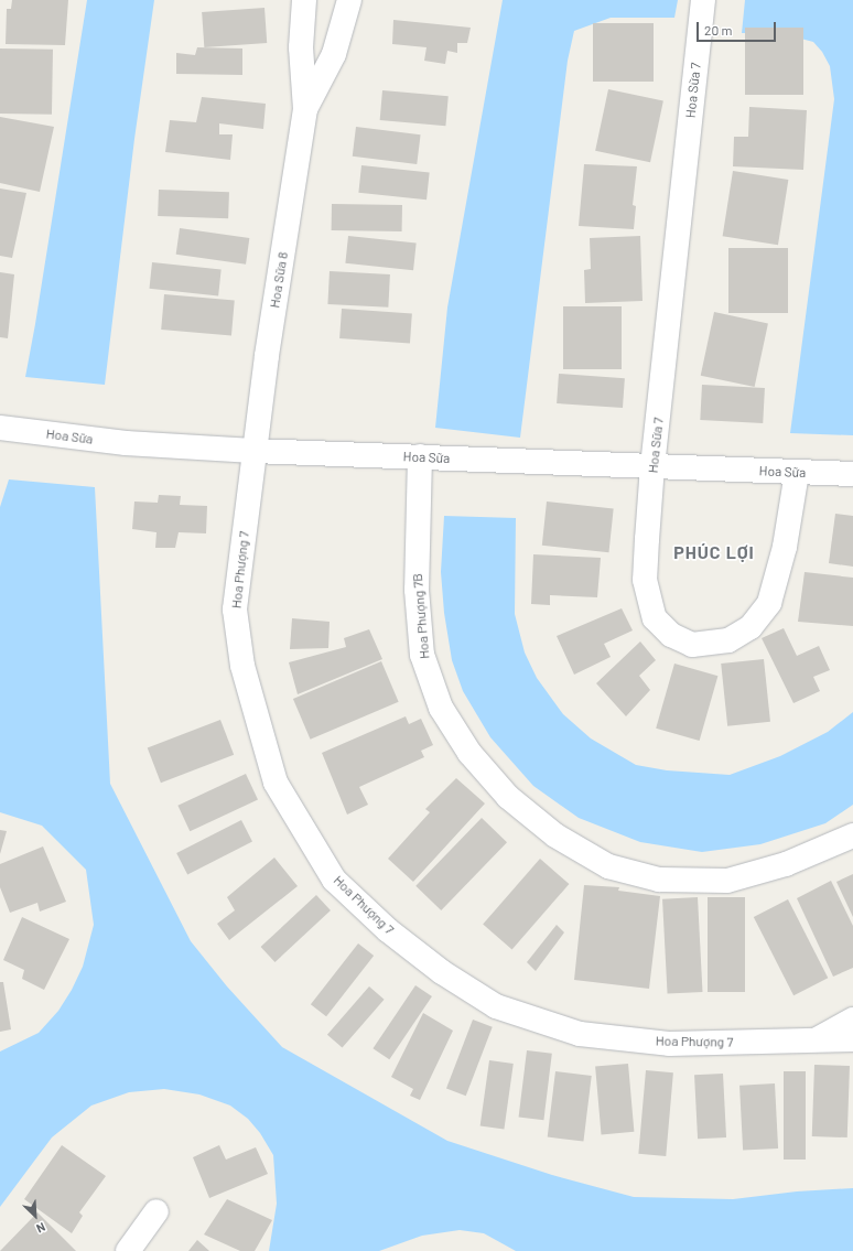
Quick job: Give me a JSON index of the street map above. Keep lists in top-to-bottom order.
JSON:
{
  "streets": {
    "street": [
      "Hoa Sữa 7",
      "Hoa Sữa 8",
      "Hoa Sữa",
      "Hoa Phượng 7",
      "Hoa Phượng 7B"
    ]
  },
  "crossings": [
    ["Hoa Sữa 7", "Hoa Sữa"],
    ["Hoa Sữa 8", "Hoa Sữa"],
    ["Hoa Sữa 8", "Hoa Phượng 7"],
    ["Hoa Sữa", "Hoa Phượng 7"],
    ["Hoa Sữa", "Hoa Phượng 7B"]
  ],
  "districts": ["PHÚC LỢI"],
  "scale_bar": "20 m",
  "north": "bottom right"
}
